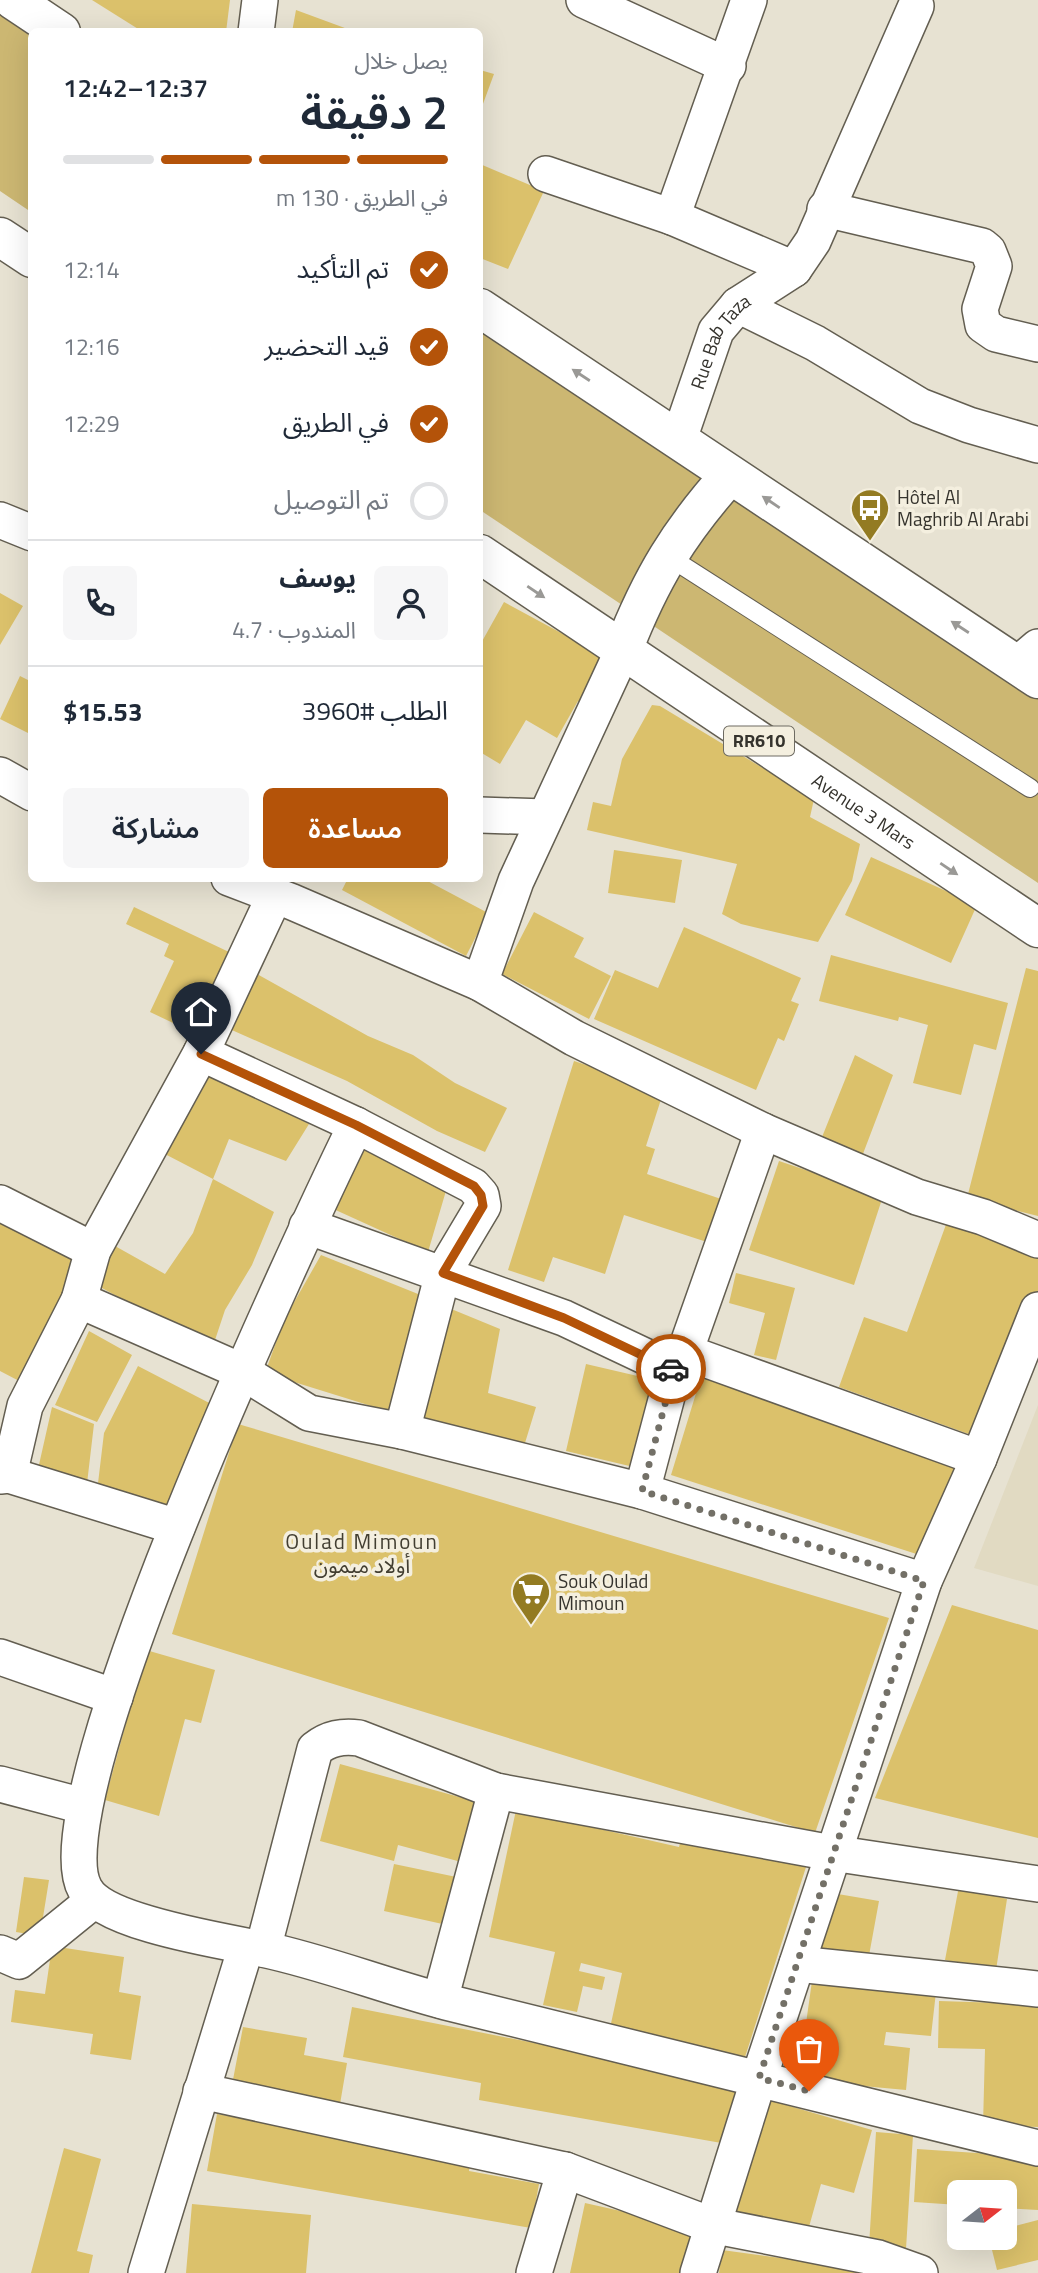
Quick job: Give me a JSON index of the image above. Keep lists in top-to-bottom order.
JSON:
{
  "streets": {
    "main road": ["RR610", "Avenue 3 Mars"],
    "street": ["Rue Bab Taza"]
  },
  "districts": ["Oulad Mimoun أولاد ميمون"],
  "places": {
    "bus stop": ["Hôtel Al Maghrib Al Arabi"],
    "supermarket": ["Souk Oulad Mimoun"]
  },
  "north": "right",
  "page": {
    "heading": ["2 دقيقة", "يصل خلال", "12:37–12:42"],
    "panel": [
      "يوسف",
      "المندوب · 4.7",
      "الطلب #3960",
      "$15.53"
    ],
    "bar": "في الطريق · 130 m",
    "list": [
      ["تم التأكيد", "12:14"],
      ["قيد التحضير", "12:16"],
      ["في الطريق", "12:29"],
      "تم التوصيل"
    ],
    "buttons": ["مساعدة", "مشاركة"]
  }
}
